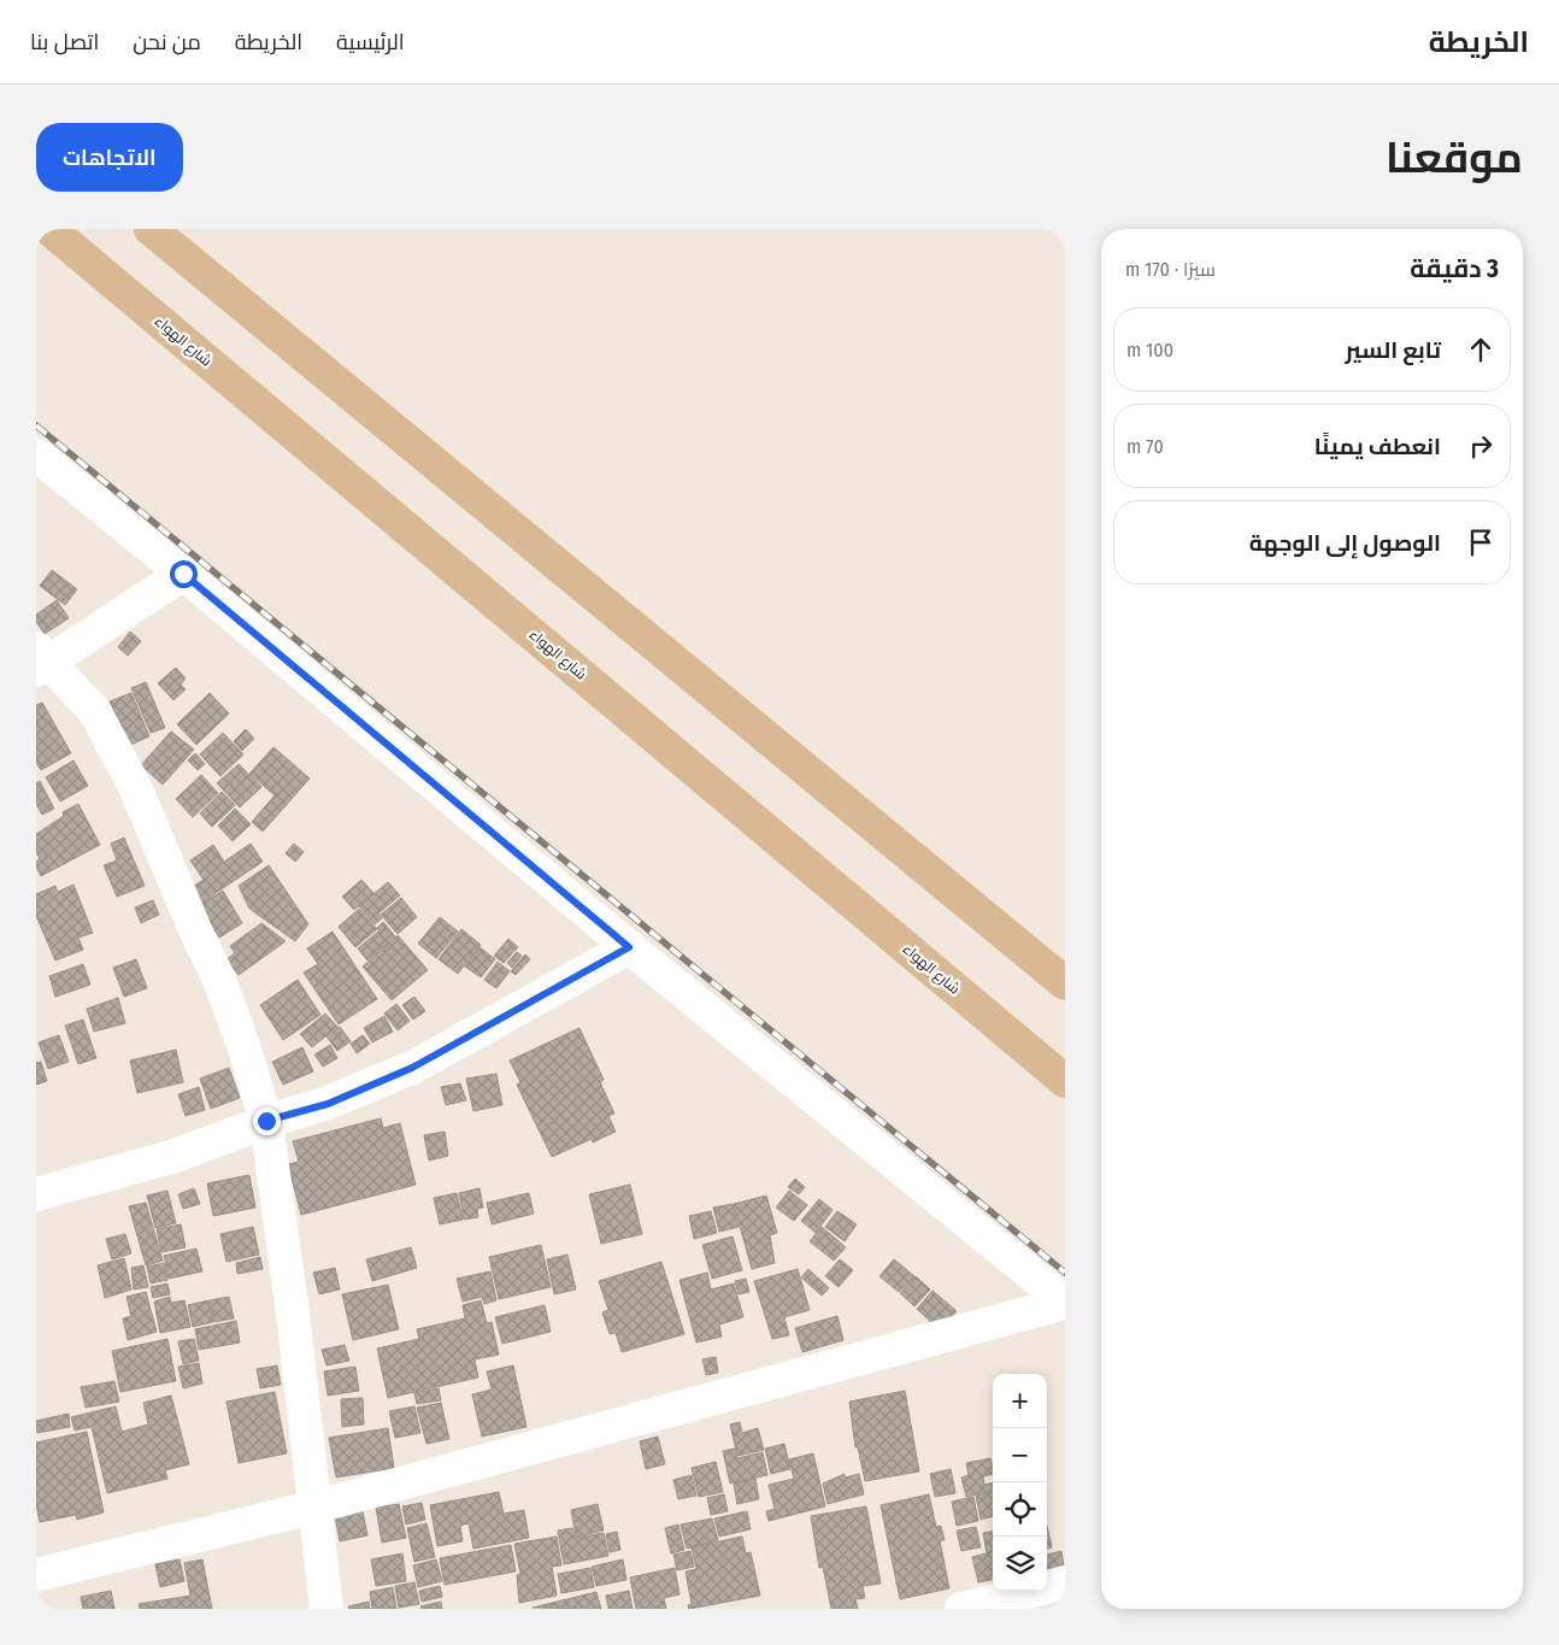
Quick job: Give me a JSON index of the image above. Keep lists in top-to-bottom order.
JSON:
{
  "streets": {
    "main road": ["شارع الهواء"]
  },
  "page": {
    "header": "الخريطة",
    "nav": [
      "الرئيسية",
      "الخريطة",
      "من نحن",
      "اتصل بنا"
    ],
    "title": "موقعنا",
    "buttons": "الاتجاهات",
    "heading": ["3 دقيقة", "سيرًا · 170 m"],
    "list": [
      ["تابع السير", "100 m"],
      ["انعطف يمينًا", "70 m"],
      "الوصول إلى الوجهة"
    ],
    "map_buttons": ["+", "−"]
  }
}
